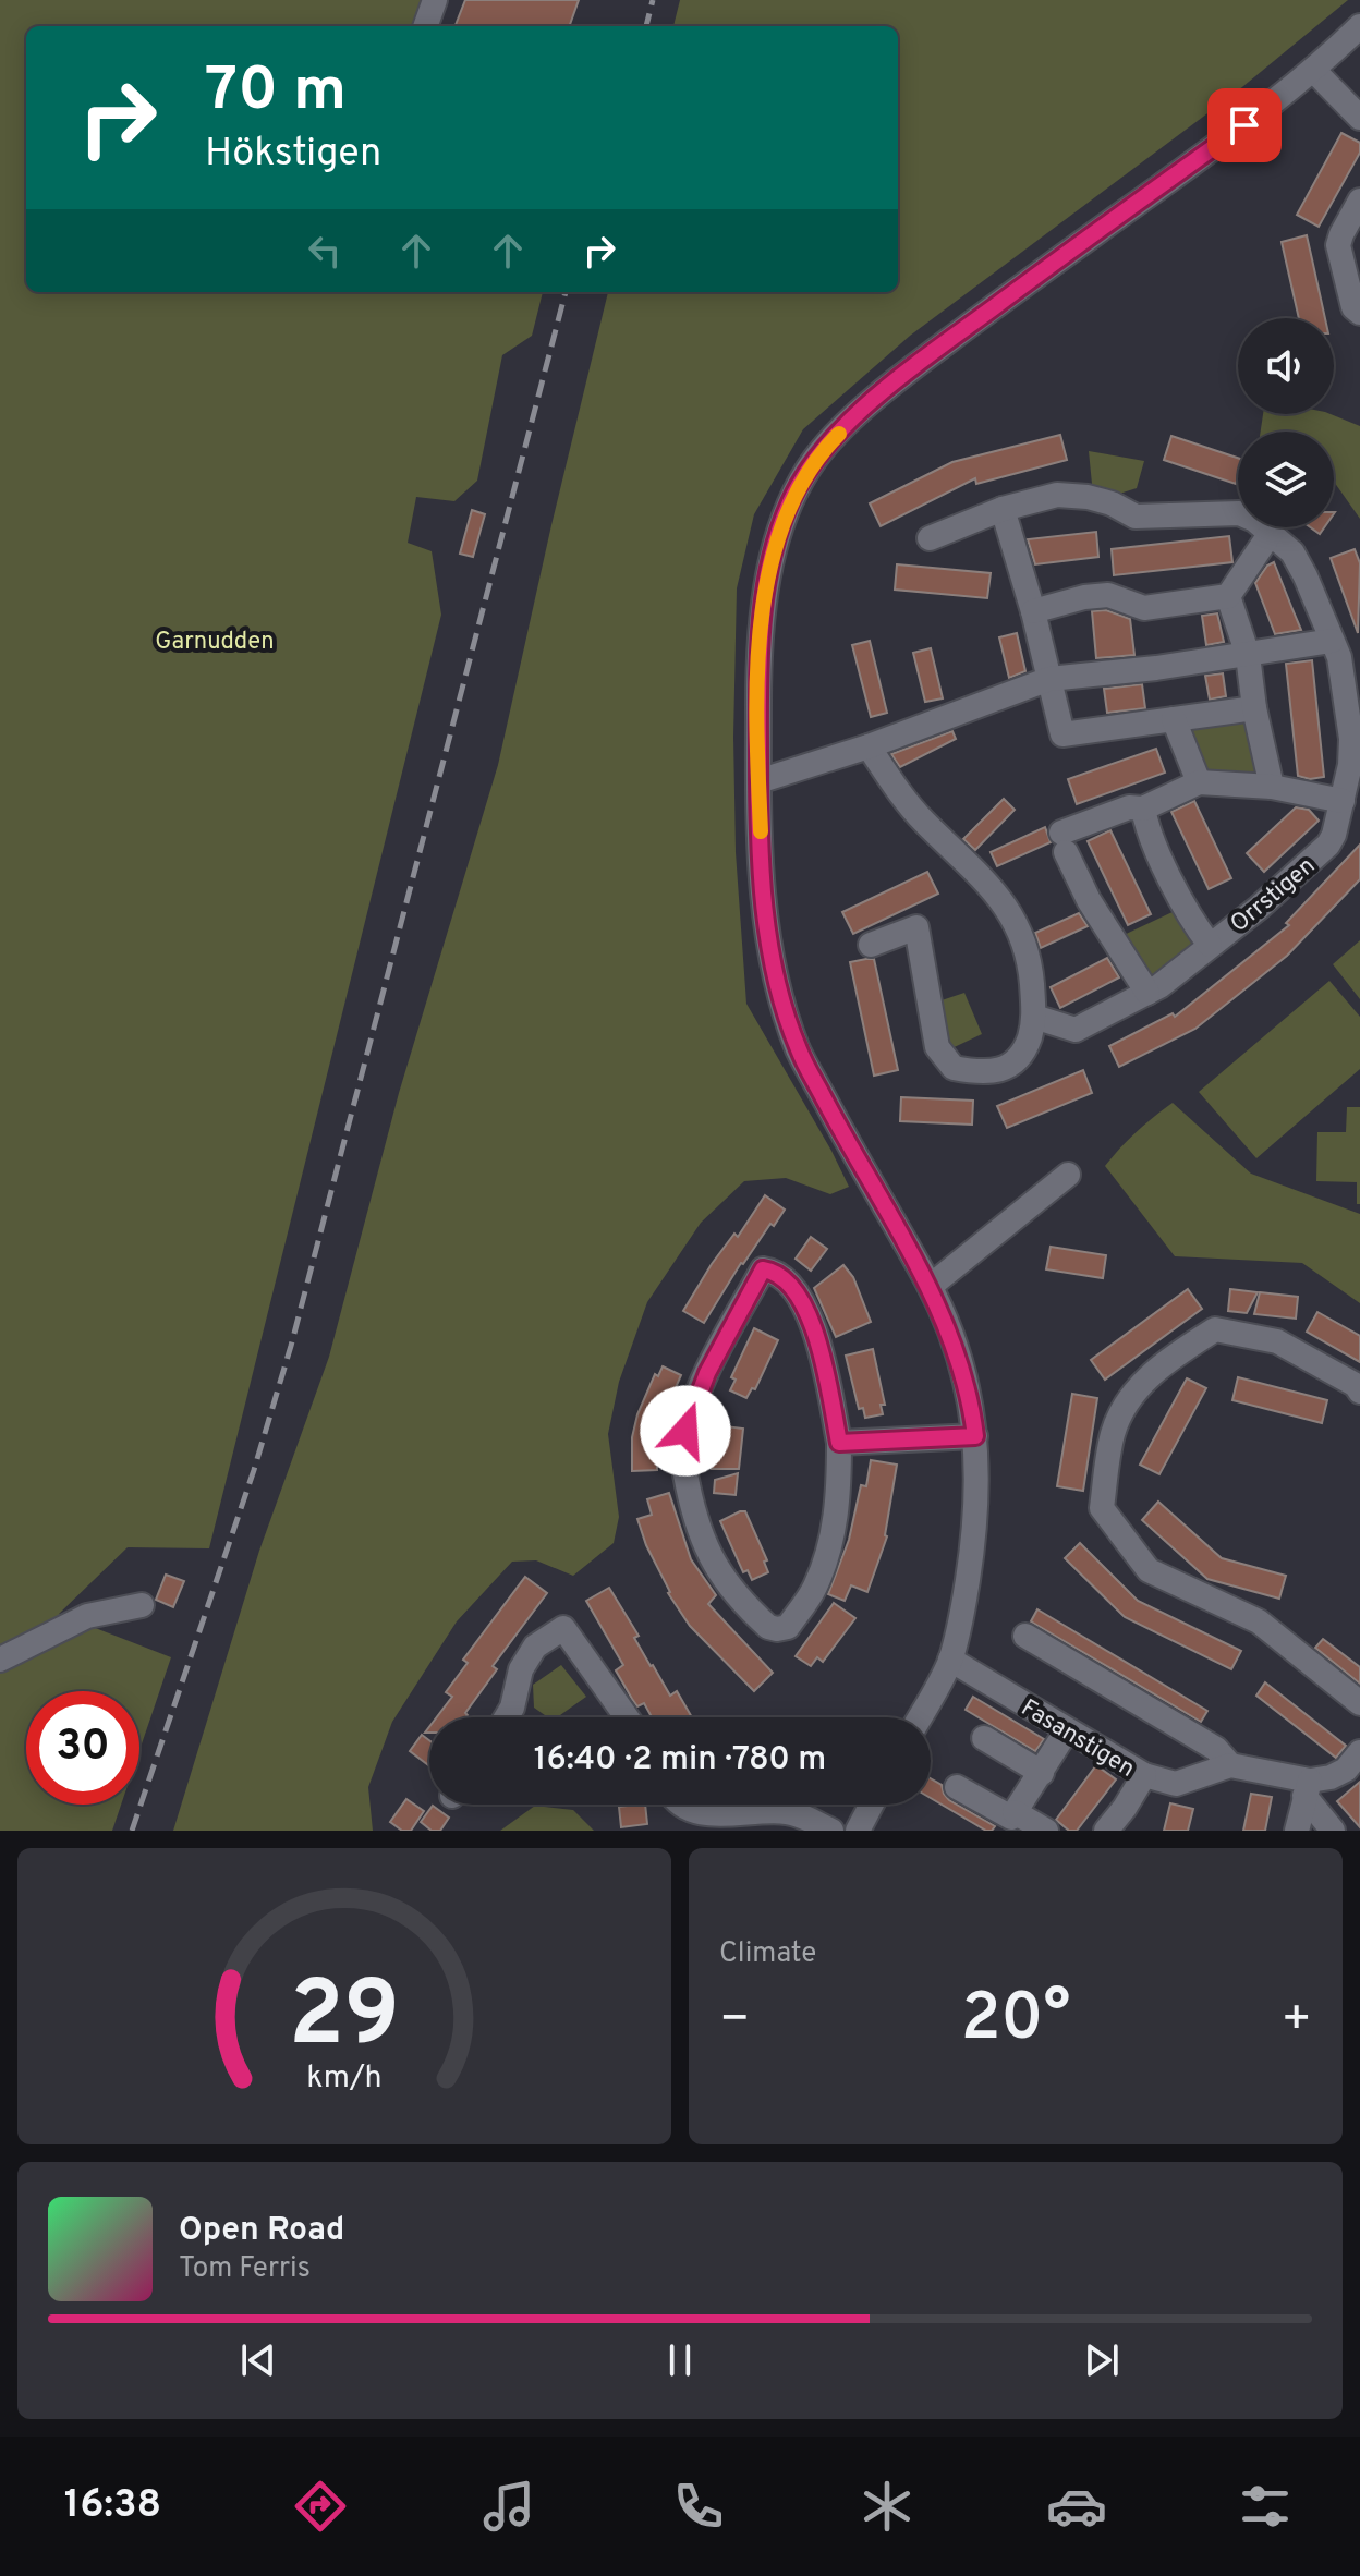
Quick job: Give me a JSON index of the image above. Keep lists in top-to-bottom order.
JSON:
{
  "streets": {
    "street": ["Orrstigen", "Fasanstigen"]
  },
  "parks": ["Garnudden"],
  "page": {
    "turn": ["70 m", "Hökstigen"],
    "limit": "30",
    "trip": "16:40 · 2 min · 780 m",
    "tile": "Climate",
    "heat": ["−", "20°", "+"],
    "song": ["Open Road", "Tom Ferris"],
    "tabs": "16:38",
    "gauge": ["29", "km/h"]
  }
}
